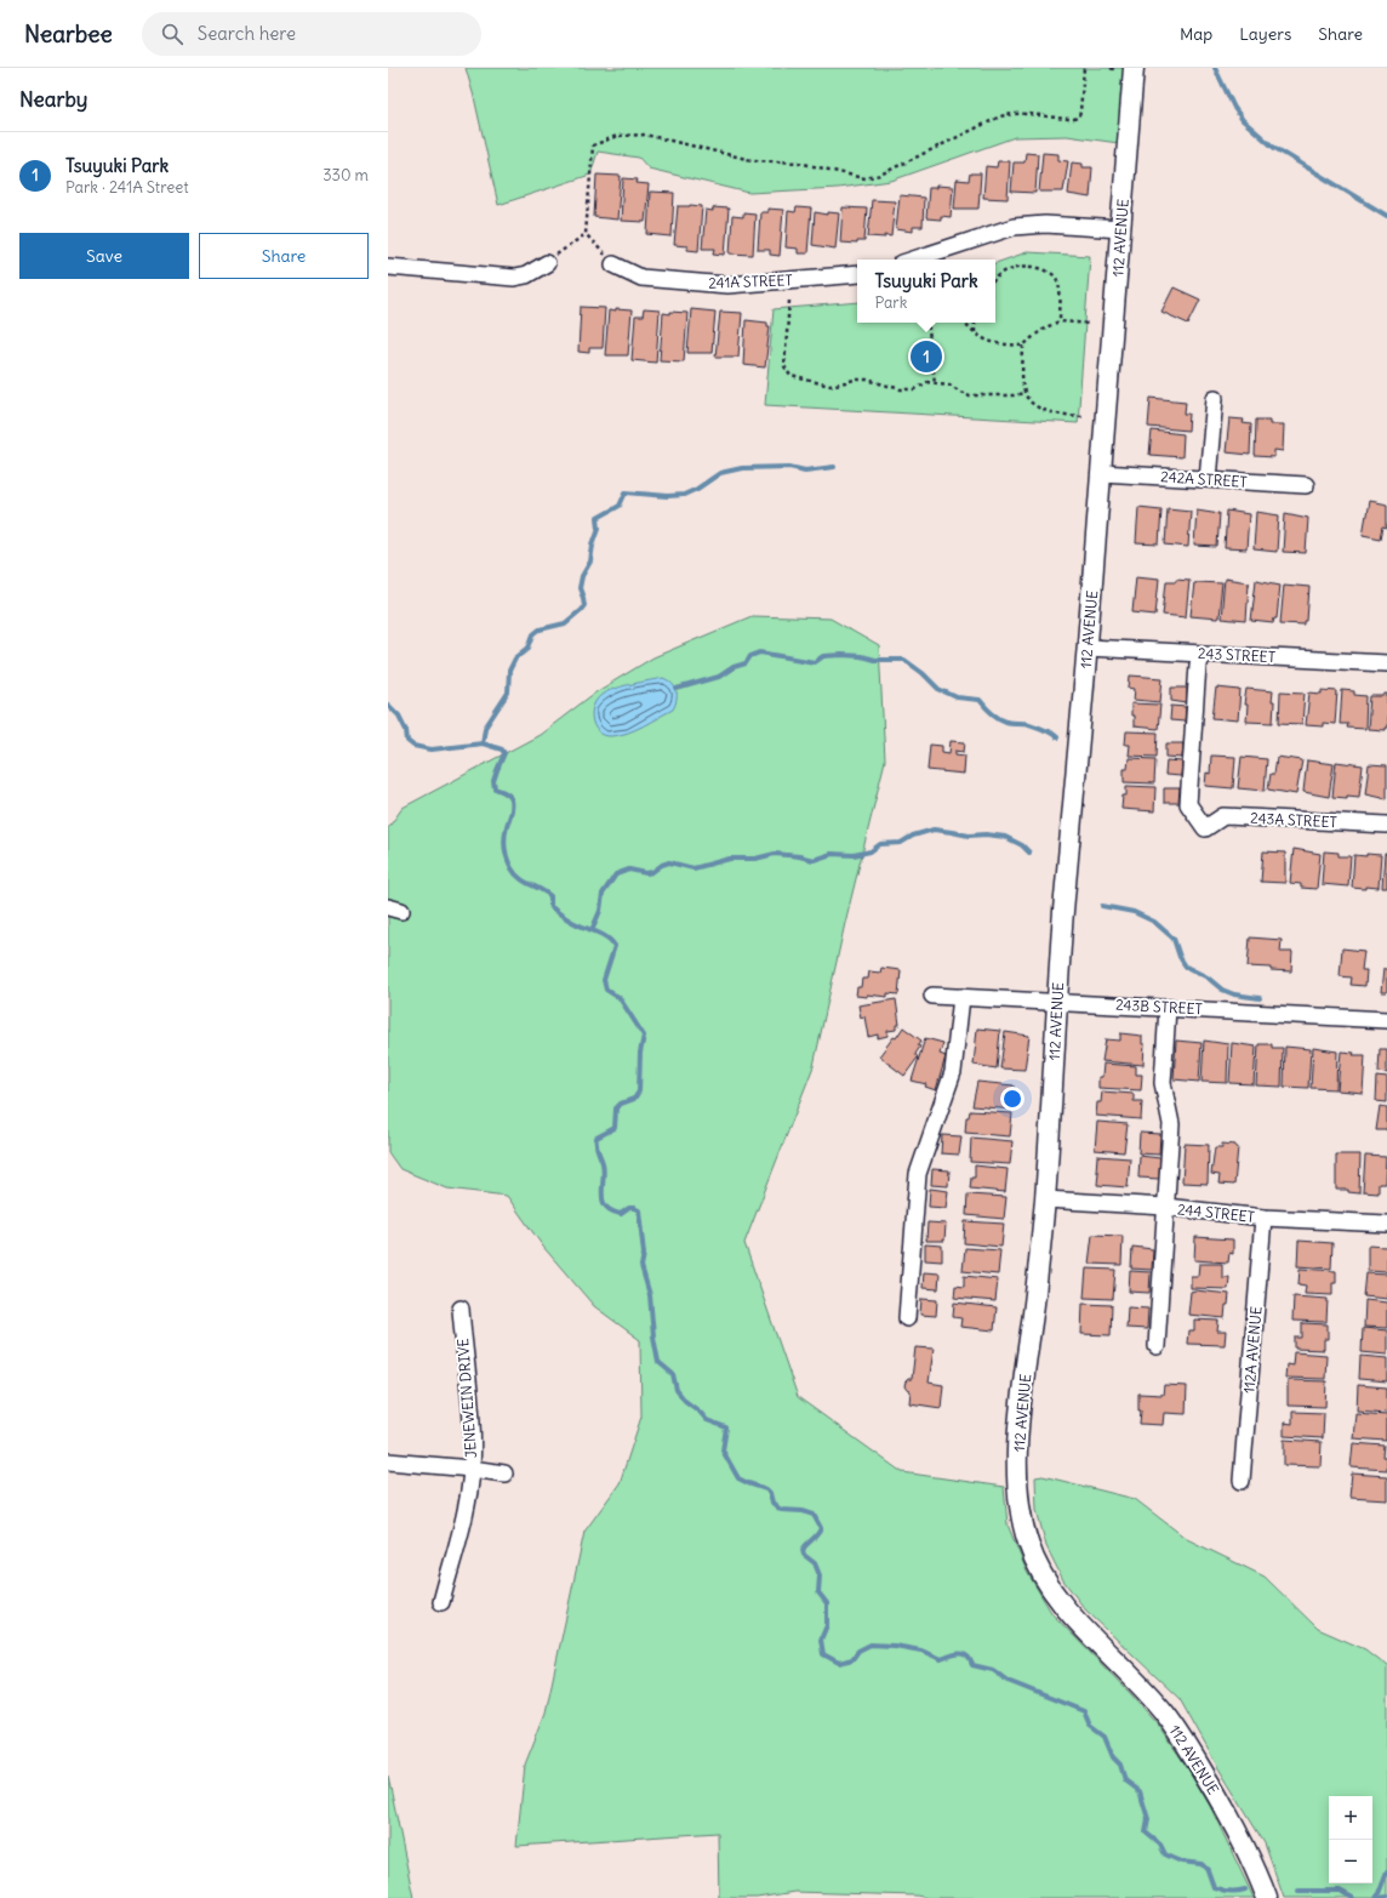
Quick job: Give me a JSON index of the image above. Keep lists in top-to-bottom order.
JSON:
{
  "streets": {
    "main road": ["112 AVENUE"],
    "street": [
      "241A STREET",
      "242A STREET",
      "243 STREET",
      "243A STREET",
      "243B STREET",
      "244 STREET",
      "112A AVENUE",
      "JENEWEIN DRIVE"
    ]
  },
  "crossings": [
    ["112 AVENUE", "242A STREET"],
    ["112 AVENUE", "243 STREET"],
    ["112 AVENUE", "243B STREET"],
    ["112 AVENUE", "244 STREET"],
    ["243 STREET", "243A STREET"],
    ["244 STREET", "112A AVENUE"]
  ],
  "page": {
    "header": "Nearbee",
    "search": "Search here",
    "nav": ["Map", "Layers", "Share"],
    "heading": "Nearby",
    "list": [
      {
        "mark": "1",
        "name": "Tsuyuki Park",
        "note": "Park · 241A Street",
        "value": "330 m"
      }
    ],
    "buttons": ["Save", "Share"],
    "popup": ["Tsuyuki Park", "Park"],
    "pins": "1",
    "map_buttons": ["+", "−"]
  }
}
